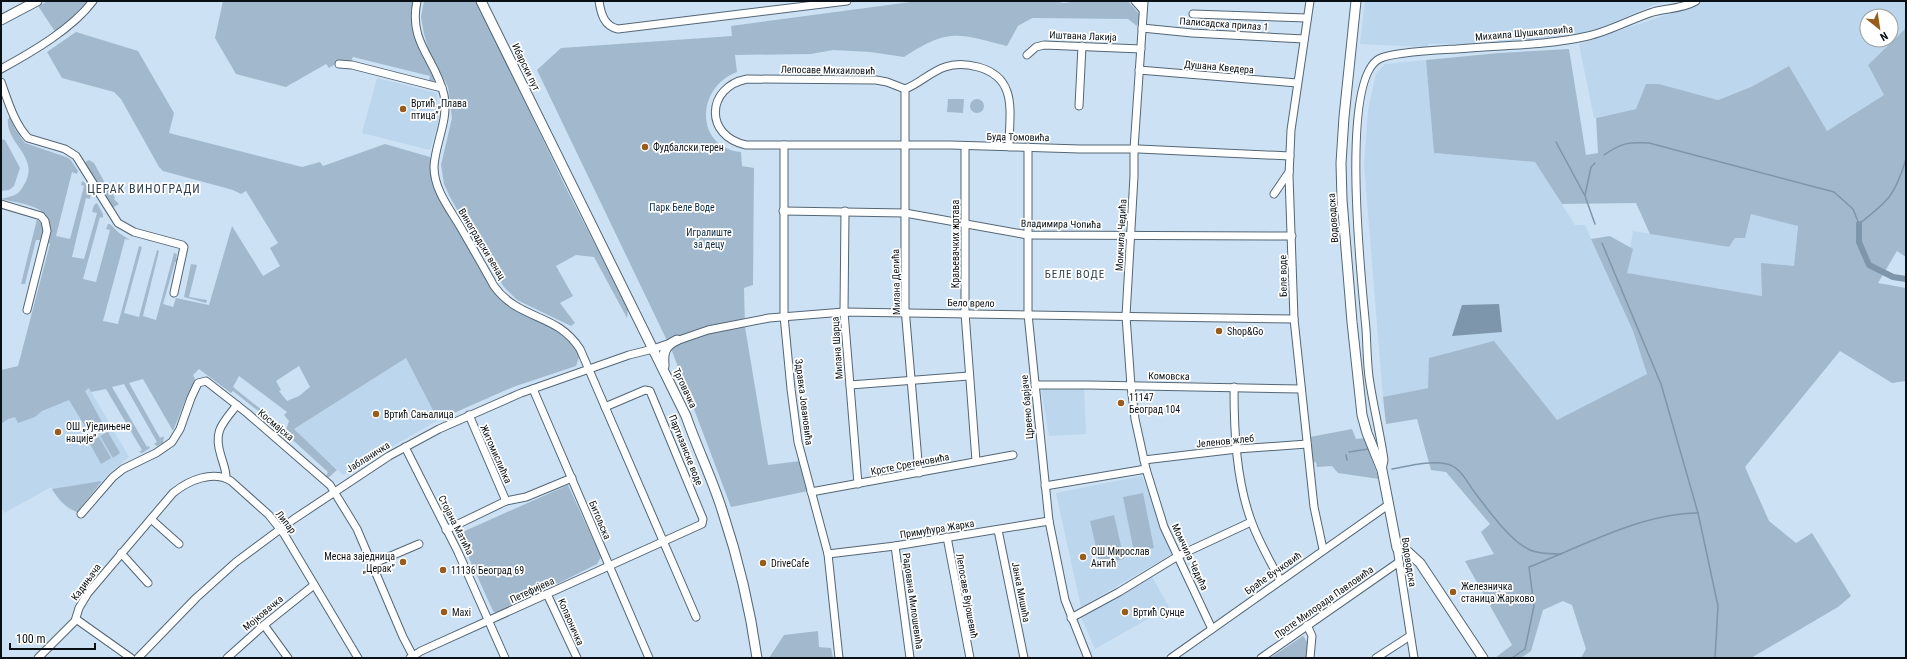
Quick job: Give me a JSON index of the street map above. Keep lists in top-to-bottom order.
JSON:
{
  "streets": {
    "main road": ["Ибарски пут", "Водоводска", "Трговачка"],
    "street": [
      "Палисадска прилаз 1",
      "Михаила Шушкаловића",
      "Иштвана Лакија",
      "Душана Кведера",
      "Лепосаве Михаиловић",
      "Буда Томовића",
      "Владимира Чопића",
      "Момчила Чедића",
      "Виноградски венац",
      "Краљевачких жртава",
      "Беле воде",
      "Милана Делића",
      "Бело врело",
      "Милана Шарца",
      "Комовска",
      "Здравка Јовановића",
      "Црвено барјаче",
      "Космајска",
      "Јеленов жлеб",
      "Партизанске воде",
      "Житомислићка",
      "Јабланичка",
      "Крсте Сретеновића",
      "Битољска",
      "Липар",
      "Стојана Матића",
      "Примућура Жарка",
      "Браће Вучковић",
      "Кадињача",
      "Петефијева",
      "Јанка Мишића",
      "Лепосаве Вујошевић",
      "Радована Милошевића",
      "Проте Милорада Павловића",
      "Мојковачка",
      "Копаоничка"
    ]
  },
  "crossings": [
    ["Палисадска прилаз 1", "Момчила Чедића"],
    ["Палисадска прилаз 1", "Беле воде"],
    ["Михаила Шушкаловића", "Водоводска"],
    ["Иштвана Лакија", "Момчила Чедића"],
    ["Ибарски пут", "Трговачка"],
    ["Душана Кведера", "Момчила Чедића"],
    ["Душана Кведера", "Беле воде"],
    ["Лепосаве Михаиловић", "Буда Томовића"],
    ["Лепосаве Михаиловић", "Милана Делића"],
    ["Буда Томовића", "Момчила Чедића"],
    ["Буда Томовића", "Краљевачких жртава"],
    ["Буда Томовића", "Беле воде"],
    ["Буда Томовића", "Милана Делића"],
    ["Буда Томовића", "Здравка Јовановића"],
    ["Буда Томовића", "Црвено барјаче"],
    ["Водоводска", "Браће Вучковић"],
    ["Водоводска", "Проте Милорада Павловића"],
    ["Владимира Чопића", "Момчила Чедића"],
    ["Владимира Чопића", "Краљевачких жртава"],
    ["Владимира Чопића", "Беле воде"],
    ["Владимира Чопића", "Милана Делића"],
    ["Владимира Чопића", "Милана Шарца"],
    ["Владимира Чопића", "Здравка Јовановића"],
    ["Владимира Чопића", "Црвено барјаче"],
    ["Момчила Чедића", "Бело врело"],
    ["Момчила Чедића", "Комовска"],
    ["Момчила Чедића", "Јеленов жлеб"],
    ["Момчила Чедића", "Браће Вучковић"],
    ["Виноградски венац", "Јабланичка"],
    ["Краљевачких жртава", "Бело врело"],
    ["Краљевачких жртава", "Крсте Сретеновића"],
    ["Беле воде", "Бело врело"],
    ["Беле воде", "Комовска"],
    ["Беле воде", "Јеленов жлеб"],
    ["Беле воде", "Браће Вучковић"],
    ["Милана Делића", "Бело врело"],
    ["Милана Делића", "Крсте Сретеновића"],
    ["Бело врело", "Милана Шарца"],
    ["Бело врело", "Трговачка"],
    ["Бело врело", "Здравка Јовановића"],
    ["Бело врело", "Црвено барјаче"],
    ["Бело врело", "Јабланичка"],
    ["Милана Шарца", "Крсте Сретеновића"],
    ["Комовска", "Црвено барјаче"],
    ["Трговачка", "Јабланичка"],
    ["Здравка Јовановића", "Крсте Сретеновића"],
    ["Здравка Јовановића", "Примућура Жарка"],
    ["Црвено барјаче", "Примућура Жарка"],
    ["Космајска", "Јабланичка"],
    ["Космајска", "Петефијева"],
    ["Партизанске воде", "Петефијева"],
    ["Житомислићка", "Јабланичка"],
    ["Јабланичка", "Битољска"],
    ["Јабланичка", "Липар"],
    ["Јабланичка", "Стојана Матића"],
    ["Битољска", "Петефијева"],
    ["Липар", "Кадињача"],
    ["Липар", "Мојковачка"],
    ["Стојана Матића", "Петефијева"],
    ["Примућура Жарка", "Јанка Мишића"],
    ["Примућура Жарка", "Лепосаве Вујошевић"],
    ["Примућура Жарка", "Радована Милошевића"],
    ["Петефијева", "Копаоничка"]
  ],
  "districts": ["ЦЕРАК ВИНОГРАДИ", "БЕЛЕ ВОДЕ"],
  "parks": ["Парк Беле Воде", "Игралиште за децу"],
  "places": [
    "Вртић „Плава птица”",
    "Фудбалски терен",
    "Shop&Go",
    "11147 Београд 104",
    "Вртић Сањалица",
    "ОШ „Уједињене нације”",
    "ОШ Мирослав Антић",
    "Месна заједница „Церак”",
    "DriveCafe",
    "11136 Београд 69",
    "Железничка станица Жарково",
    "Maxi",
    "Вртић Сунце"
  ],
  "scale_bar": "100 m",
  "north": "bottom right"
}
